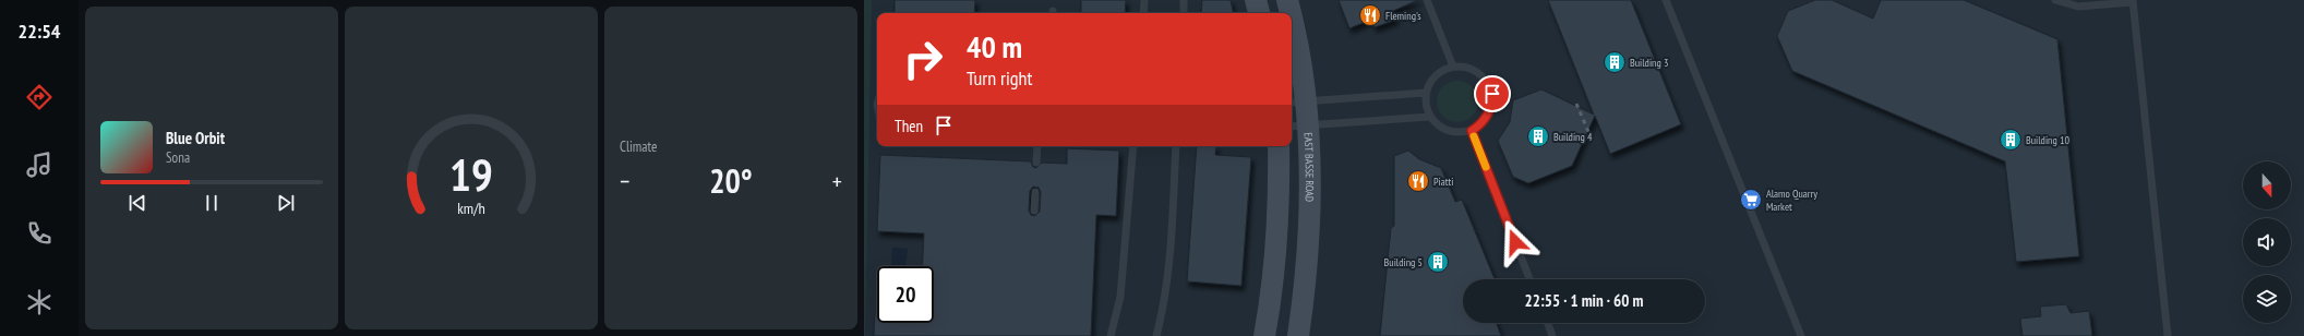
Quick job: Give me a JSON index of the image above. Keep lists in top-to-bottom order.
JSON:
{
  "streets": {
    "main road": ["EAST BASSE ROAD"]
  },
  "places": {
    "restaurant": ["Fleming's", "Piatti"],
    "building": [
      "Building 3",
      "Building 4",
      "Building 10",
      "Building 5"
    ],
    "supermarket": ["Alamo Quarry Market"]
  },
  "north": "bottom",
  "page": {
    "tabs": "22:54",
    "tile": "Climate",
    "turn": ["40 m", "Turn right"],
    "then": "Then",
    "song": ["Blue Orbit", "Sona"],
    "heat": ["−", "20°", "+"],
    "limit": "20",
    "trip": "22:55 · 1 min · 60 m",
    "gauge": ["19", "km/h"]
  }
}
